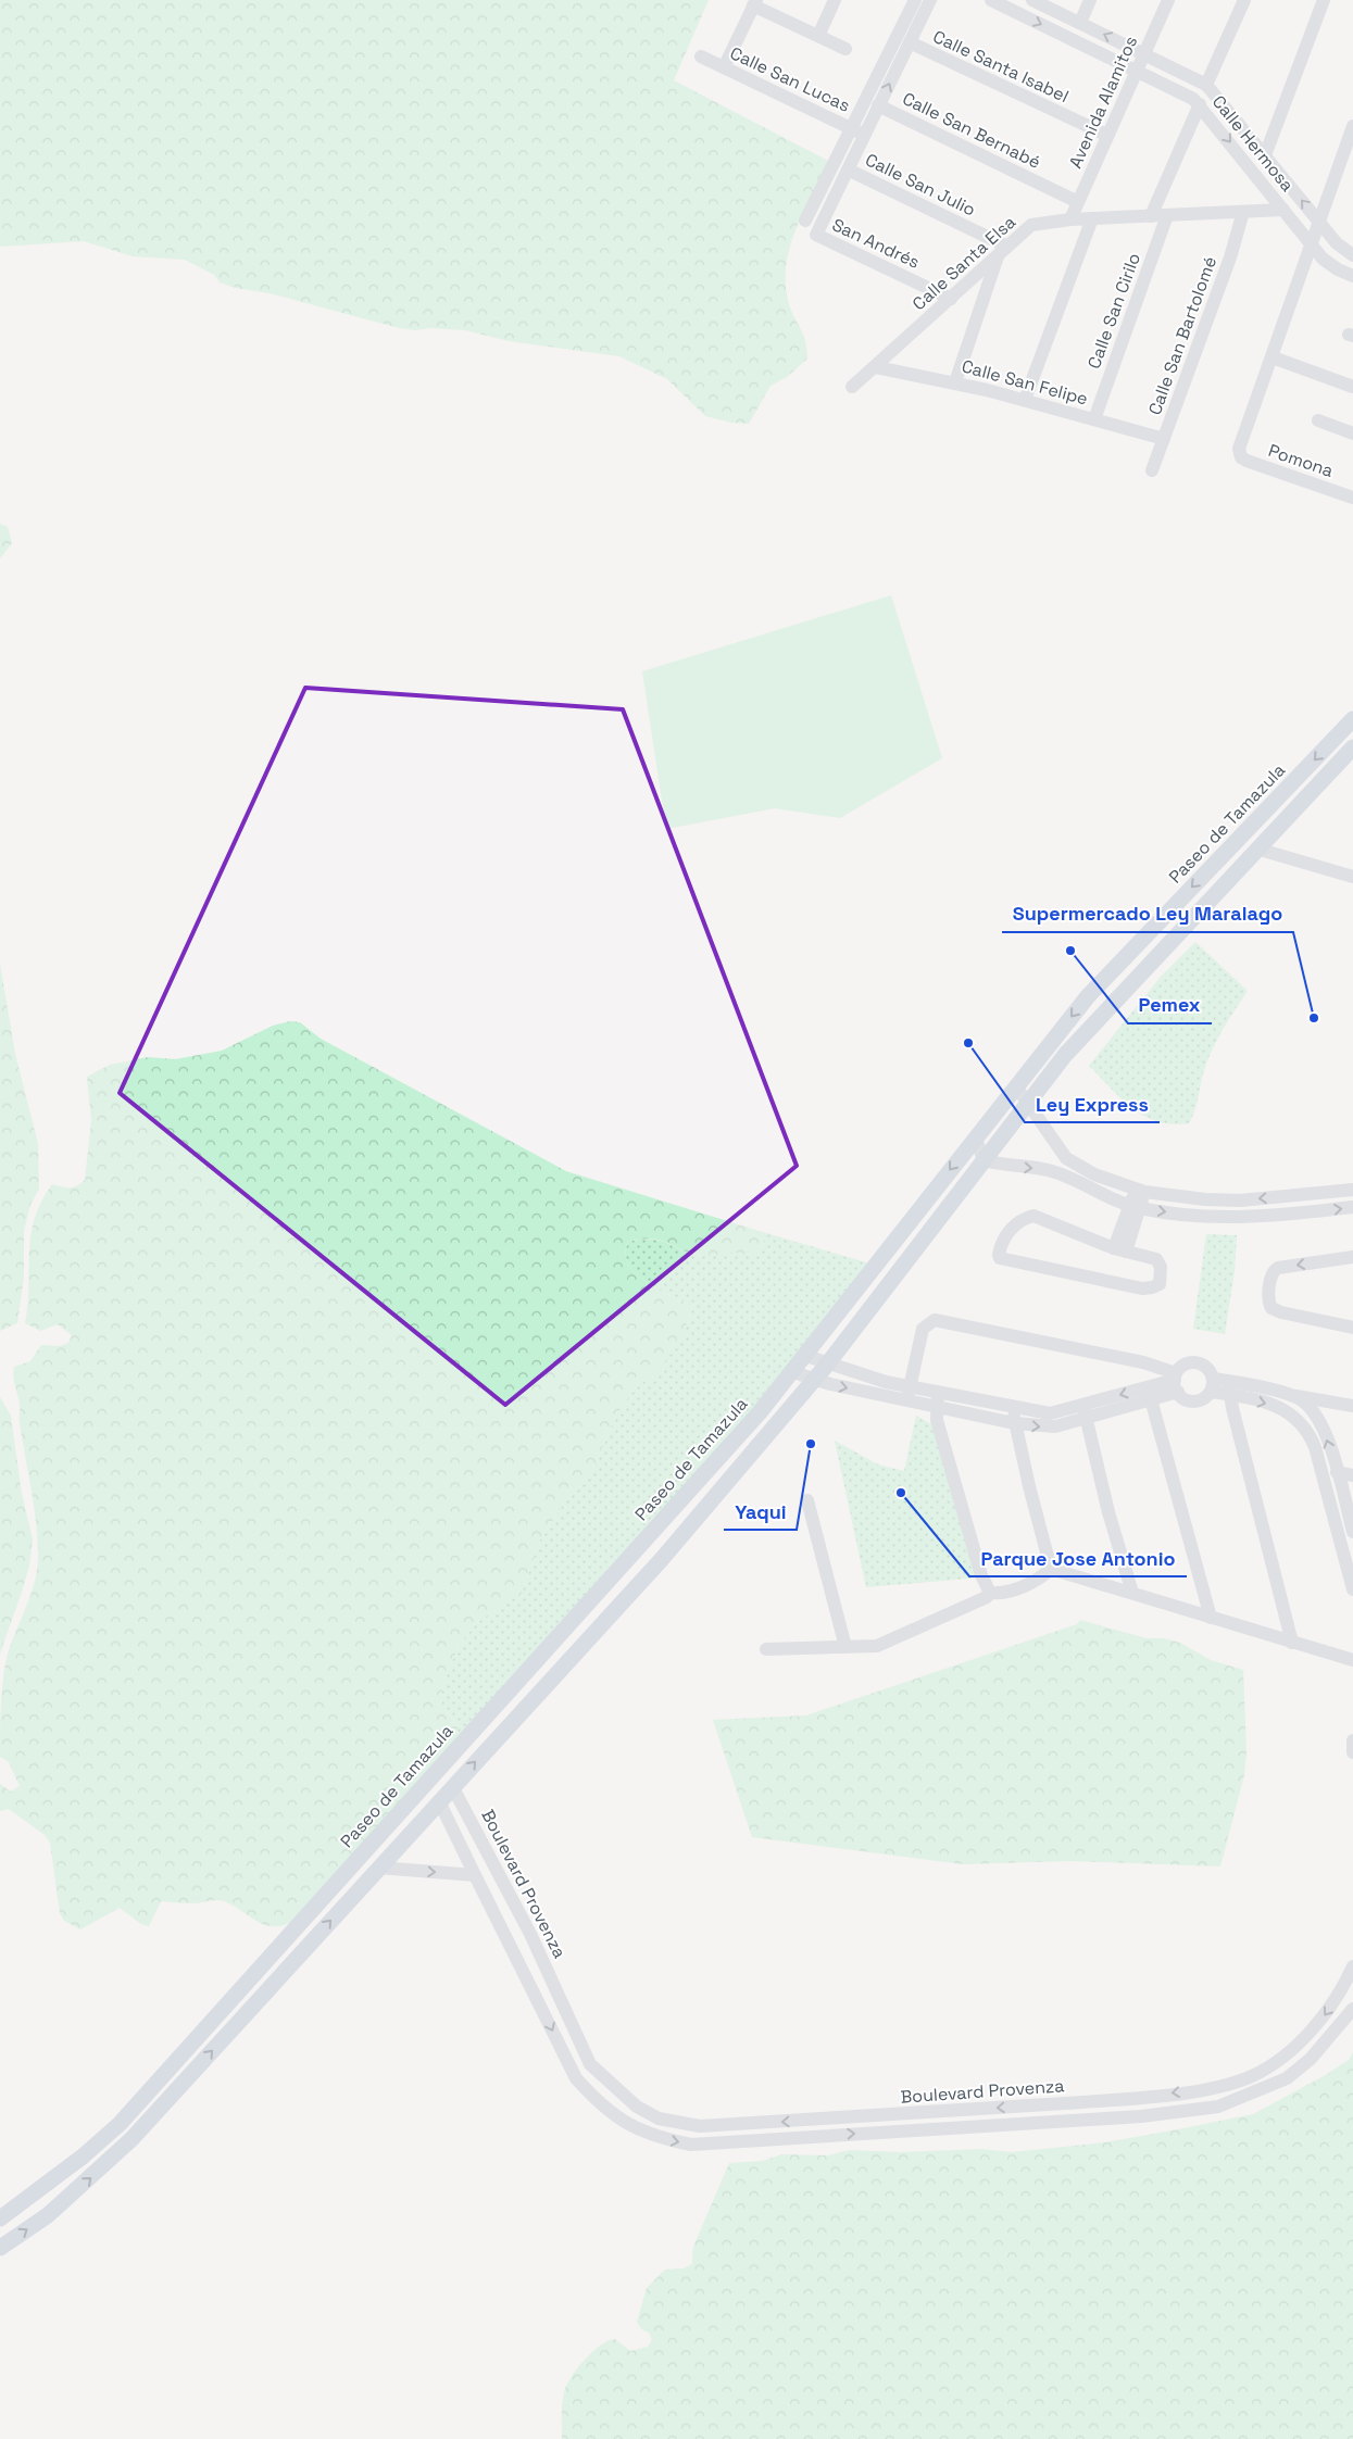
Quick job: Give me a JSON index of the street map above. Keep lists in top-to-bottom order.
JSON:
{
  "streets": {
    "main road": ["Paseo de Tamazula"],
    "street": [
      "Calle Santa Isabel",
      "Calle San Lucas",
      "Avenida Alamitos",
      "Calle San Bernabé",
      "Calle Hermosa",
      "Calle San Julio",
      "San Andrés",
      "Calle Santa Elsa",
      "Calle San Cirilo",
      "Calle San Bartolomé",
      "Calle San Felipe",
      "Pomona",
      "Boulevard Provenza"
    ]
  },
  "crossings": [
    ["Calle Santa Isabel", "Avenida Alamitos"],
    ["Avenida Alamitos", "Calle San Bernabé"],
    ["Avenida Alamitos", "Calle Hermosa"],
    ["Avenida Alamitos", "Calle Santa Elsa"],
    ["Calle Hermosa", "Calle Santa Elsa"],
    ["Calle San Julio", "San Andrés"],
    ["Calle San Julio", "Calle Santa Elsa"],
    ["San Andrés", "Calle Santa Elsa"],
    ["Calle Santa Elsa", "Calle San Cirilo"],
    ["Calle Santa Elsa", "Calle San Bartolomé"],
    ["Calle Santa Elsa", "Calle San Felipe"],
    ["Calle San Cirilo", "Calle San Felipe"],
    ["Calle San Bartolomé", "Calle San Felipe"]
  ],
  "places": [
    "Pemex",
    "Supermercado Ley Maralago",
    "Ley Express",
    "Yaqui",
    "Parque Jose Antonio"
  ]
}
